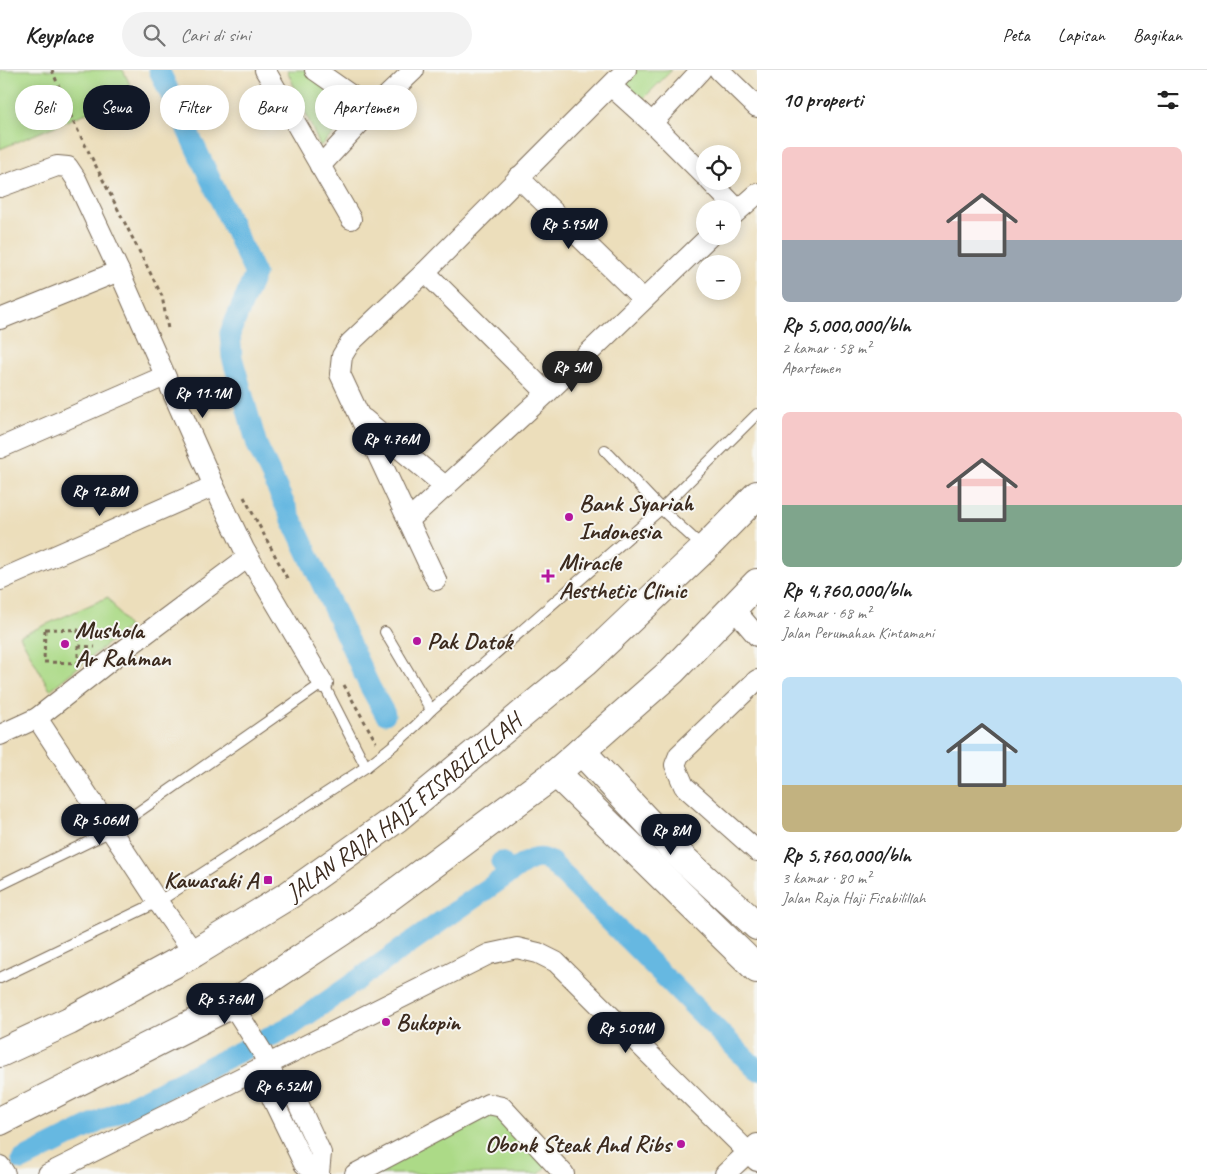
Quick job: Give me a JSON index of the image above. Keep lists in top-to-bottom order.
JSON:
{
  "streets": {
    "main road": ["JALAN RAJA HAJI FISABILILLAH"]
  },
  "places": {
    "other": [
      "Bank Syariah Indonesia",
      "Pak Datok",
      "Mushola Ar Rahman",
      "Bukopin",
      "Obonk Steak And Ribs"
    ],
    "health": ["Miracle Aesthetic Clinic"],
    "transit": ["Kawasaki A"]
  },
  "page": {
    "header": "Keyplace",
    "search": "Cari di sini",
    "nav": ["Peta", "Lapisan", "Bagikan"],
    "heading": "10 properti",
    "chip": [
      "Beli",
      "Sewa",
      "Filter",
      "Baru",
      "Apartemen"
    ],
    "list": [
      {
        "name": "Rp 5,000,000/bln",
        "note": "2 kamar · 58 m² · Apartemen"
      },
      {
        "name": "Rp 4,760,000/bln",
        "note": "2 kamar · 68 m² · Jalan Perumahan Kintamani"
      },
      {
        "name": "Rp 5,760,000/bln",
        "note": "3 kamar · 80 m² · Jalan Raja Haji Fisabilillah"
      }
    ],
    "map_buttons": ["+", "−"],
    "price": [
      "Rp 5.95M",
      "Rp 5M",
      "Rp 11.1M",
      "Rp 4.76M",
      "Rp 12.8M",
      "Rp 5.06M",
      "Rp 8M",
      "Rp 5.76M",
      "Rp 5.09M",
      "Rp 6.52M"
    ]
  }
}
